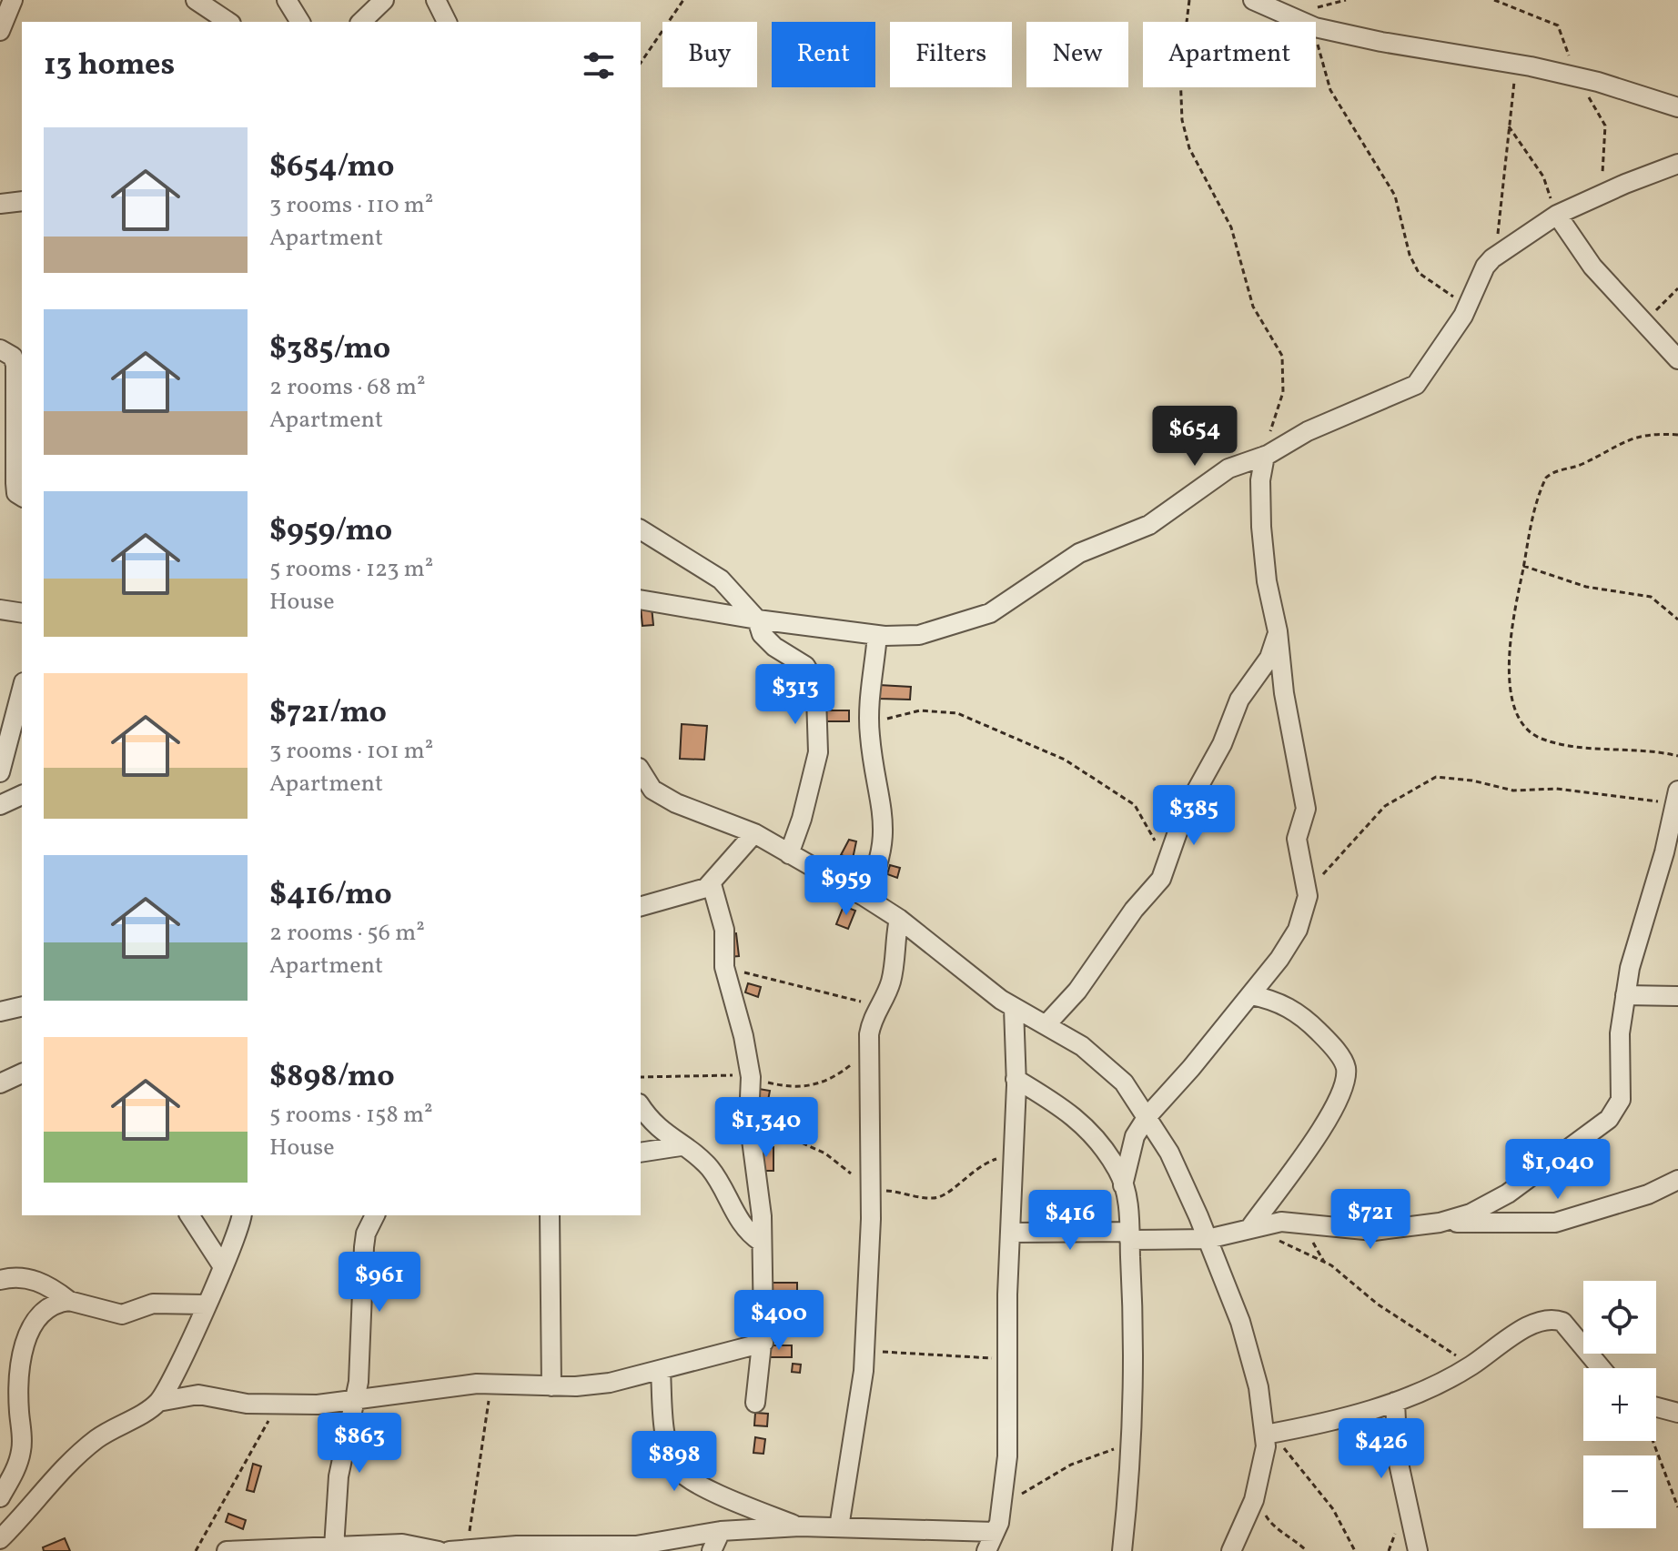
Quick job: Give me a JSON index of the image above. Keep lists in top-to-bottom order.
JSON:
{
  "page": {
    "chip": [
      "Buy",
      "Rent",
      "Filters",
      "New",
      "Apartment"
    ],
    "heading": "13 homes",
    "list": [
      {
        "name": "$654/mo",
        "note": "3 rooms · 110 m² · Apartment"
      },
      {
        "name": "$385/mo",
        "note": "2 rooms · 68 m² · Apartment"
      },
      {
        "name": "$959/mo",
        "note": "5 rooms · 123 m² · House"
      },
      {
        "name": "$721/mo",
        "note": "3 rooms · 101 m² · Apartment"
      },
      {
        "name": "$416/mo",
        "note": "2 rooms · 56 m² · Apartment"
      },
      {
        "name": "$898/mo",
        "note": "5 rooms · 158 m² · House"
      }
    ],
    "price": [
      "$654",
      "$313",
      "$385",
      "$959",
      "$1,340",
      "$1,040",
      "$721",
      "$416",
      "$961",
      "$400",
      "$863",
      "$426",
      "$898"
    ],
    "map_buttons": ["+", "−"]
  }
}
